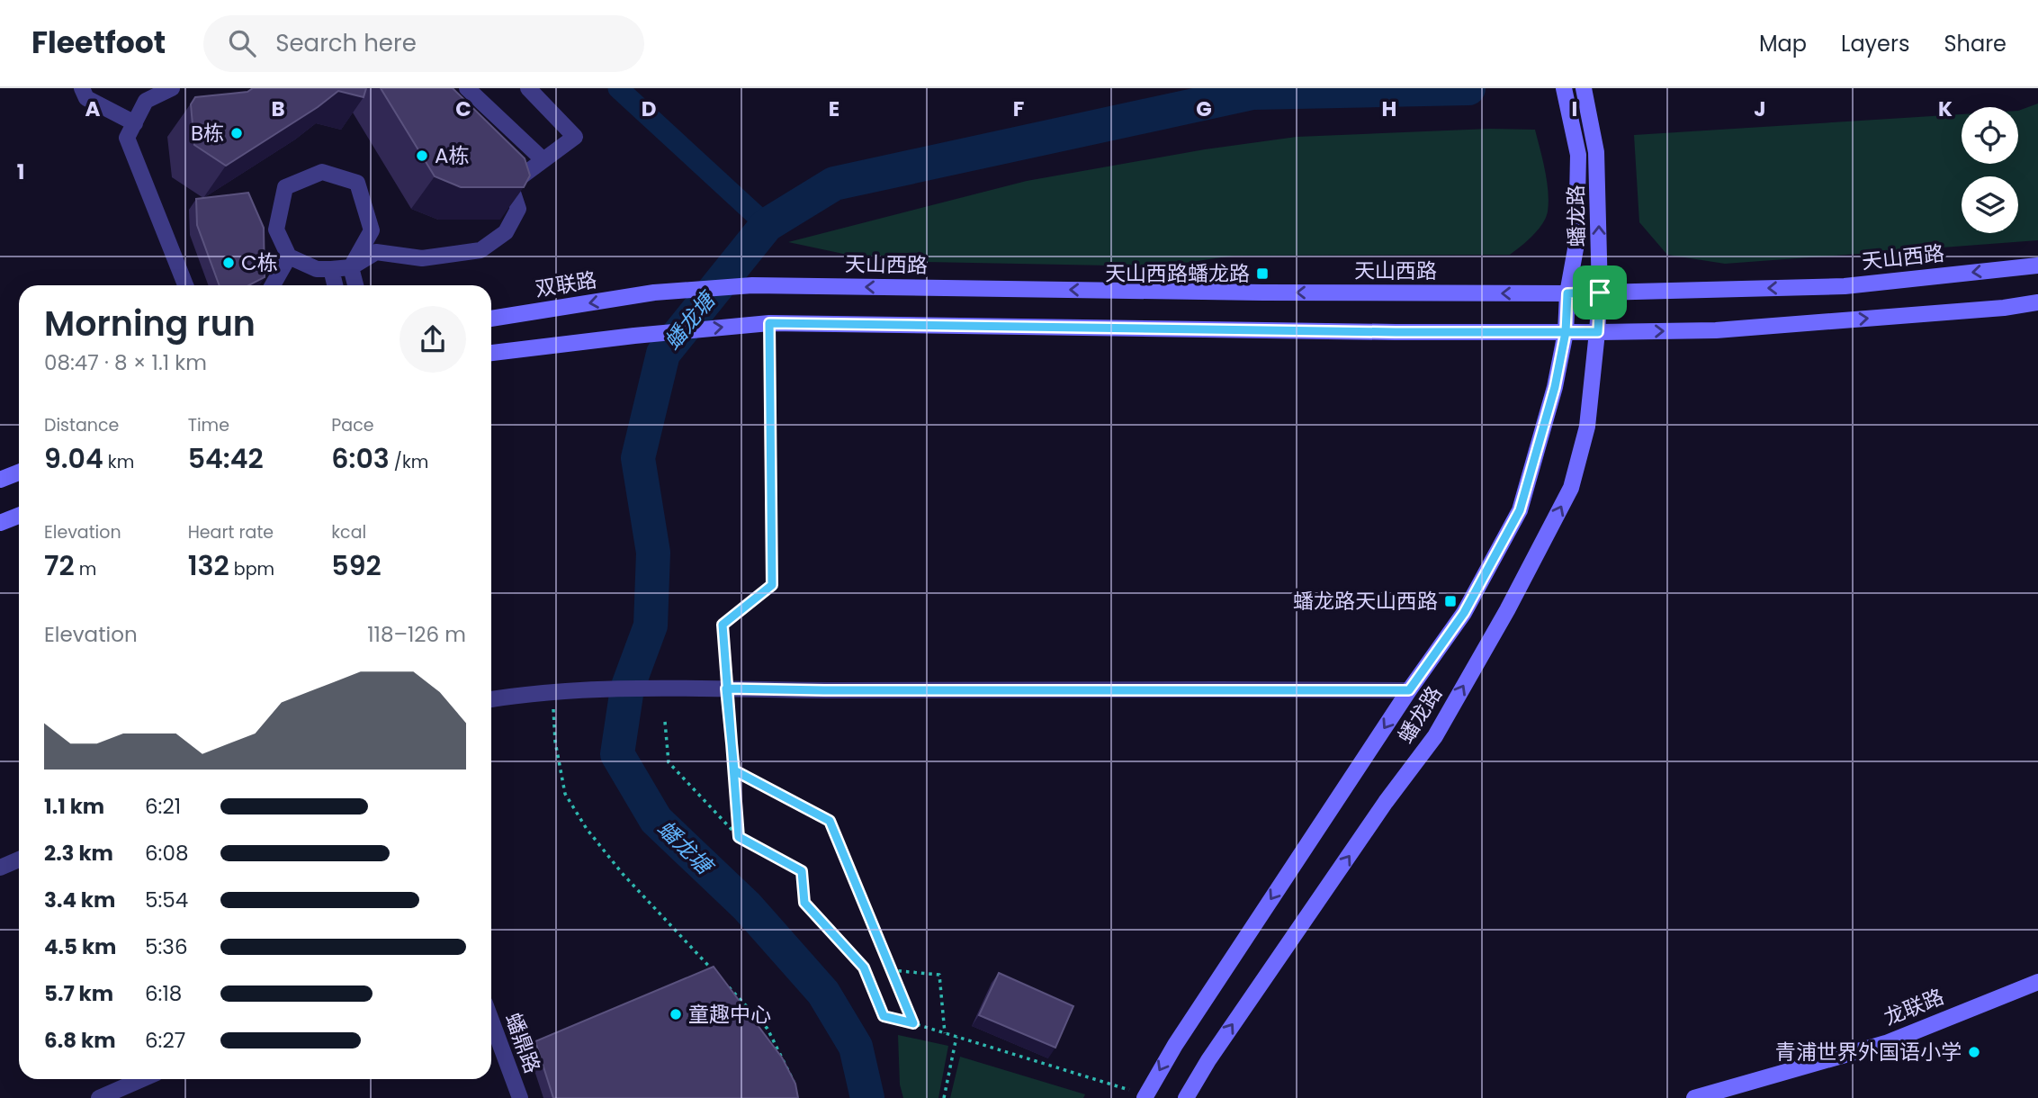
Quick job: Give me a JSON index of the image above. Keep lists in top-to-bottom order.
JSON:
{
  "streets": {
    "main road": [
      "蟠龙路",
      "天山西路",
      "双联路",
      "龙联路"
    ],
    "street": ["蟠鼎路"]
  },
  "crossings": [
    ["蟠龙路", "天山西路"],
    ["天山西路", "双联路"]
  ],
  "water": ["蟠龙塘"],
  "places": {
    "other": [
      "B栋",
      "A栋",
      "C栋",
      "童趣中心",
      "青浦世界外国语小学"
    ],
    "transit": ["天山西路蟠龙路", "蟠龙路天山西路"]
  },
  "page": {
    "header": "Fleetfoot",
    "search": "Search here",
    "nav": ["Map", "Layers", "Share"],
    "heading": ["Morning run", "08:47 · 8 × 1.1 km"],
    "stats": [
      ["Distance", "9.04 km"],
      ["Time", "54:42"],
      ["Pace", "6:03 /km"],
      ["Elevation", "72 m"],
      ["Heart rate", "132 bpm"],
      ["kcal", "592"]
    ],
    "chart": ["Elevation", "118–126 m"],
    "list": [
      {
        "name": "1.1 km",
        "note": "6:21"
      },
      {
        "name": "2.3 km",
        "note": "6:08"
      },
      {
        "name": "3.4 km",
        "note": "5:54"
      },
      {
        "name": "4.5 km",
        "note": "5:36"
      },
      {
        "name": "5.7 km",
        "note": "6:18"
      },
      {
        "name": "6.8 km",
        "note": "6:27"
      }
    ]
  },
  "grid": {
    "columns": [
      "A",
      "B",
      "C",
      "D",
      "E",
      "F",
      "G",
      "H",
      "I",
      "J",
      "K"
    ],
    "rows": ["1"]
  }
}
